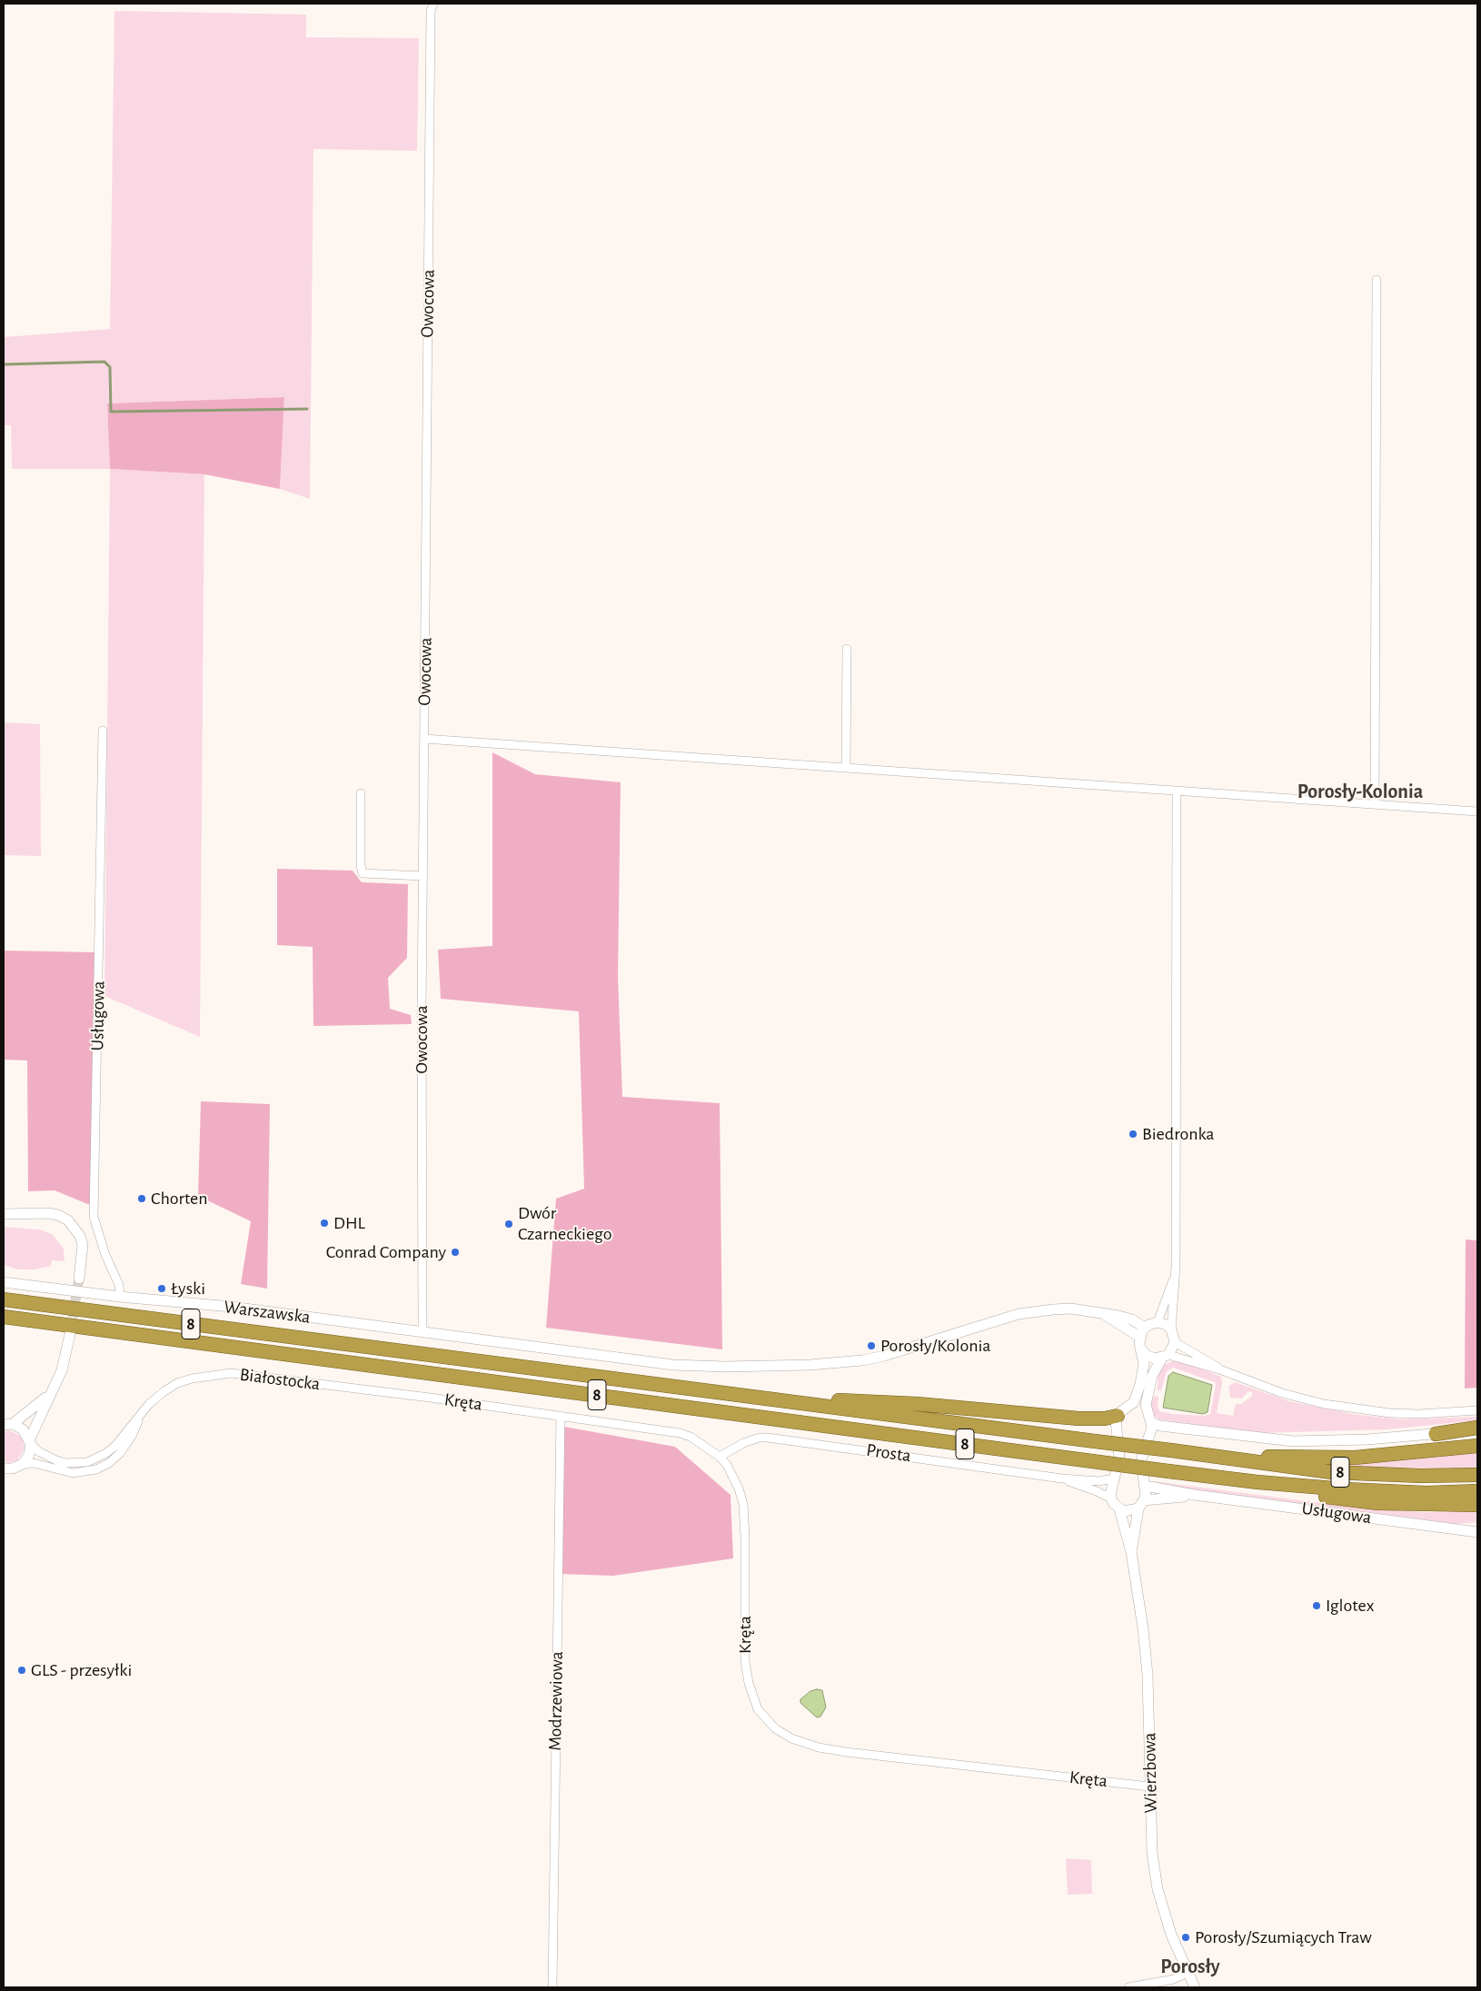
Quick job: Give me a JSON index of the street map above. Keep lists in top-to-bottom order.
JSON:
{
  "streets": {
    "highway": ["8"],
    "street": [
      "Owocowa",
      "Usługowa",
      "Warszawska",
      "Białostocka",
      "Kręta",
      "Prosta",
      "Modrzewiowa",
      "Wierzbowa"
    ]
  },
  "crossings": [
    ["Owocowa", "Warszawska"],
    ["Usługowa", "Warszawska"],
    ["Warszawska", "Wierzbowa"],
    ["Białostocka", "Kręta"],
    ["Kręta", "Prosta"],
    ["Kręta", "Modrzewiowa"],
    ["Kręta", "Wierzbowa"]
  ],
  "districts": ["Porosły-Kolonia", "Porosły"],
  "places": [
    "Biedronka",
    "Chorten",
    "DHL",
    "Dwór Czarneckiego",
    "Conrad Company",
    "Łyski",
    "Porosły/Kolonia",
    "Iglotex",
    "GLS - przesyłki",
    "Porosły/Szumiących Traw"
  ]
}
